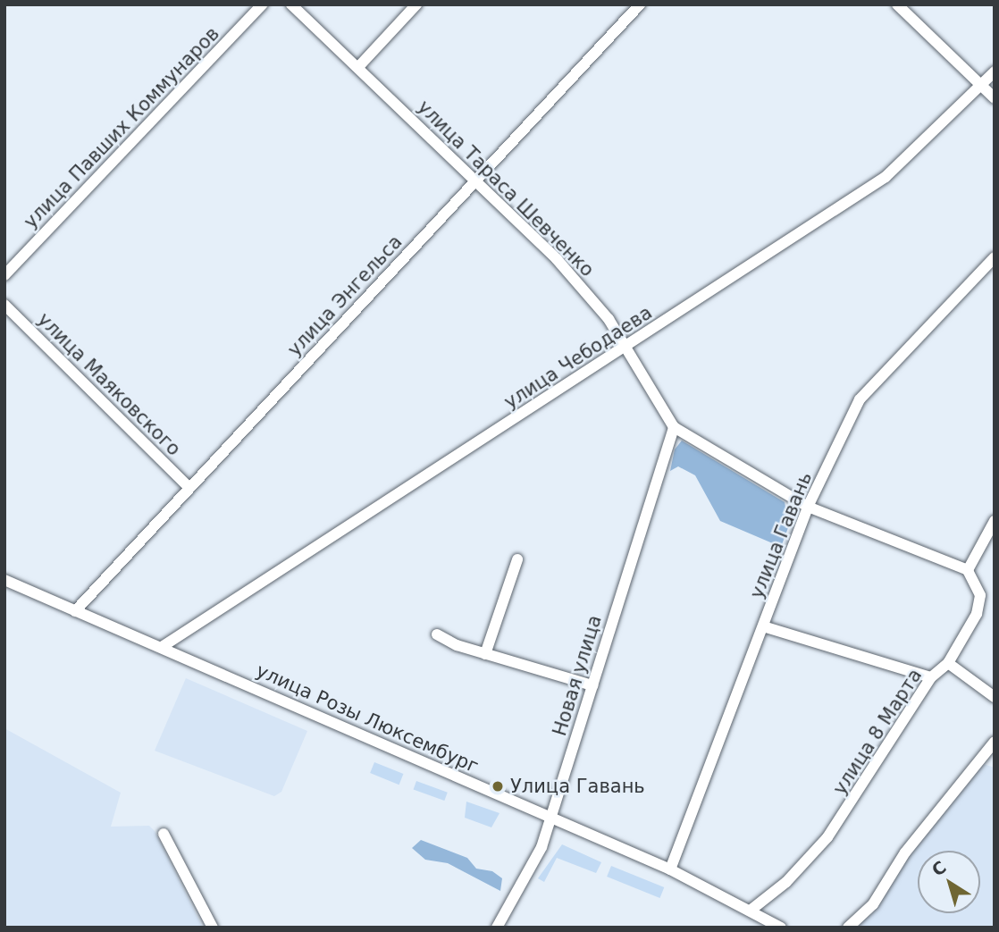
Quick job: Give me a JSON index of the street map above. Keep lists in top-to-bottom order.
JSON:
{
  "streets": {
    "street": [
      "улица Павших Коммунаров",
      "улица Тараса Шевченко",
      "улица Энгельса",
      "улица Чебодаева",
      "улица Маяковского",
      "улица Гавань",
      "Новая улица",
      "улица Розы Люксембург",
      "улица 8 Марта"
    ]
  },
  "crossings": [
    ["улица Тараса Шевченко", "улица Энгельса"],
    ["улица Тараса Шевченко", "улица Чебодаева"],
    ["улица Тараса Шевченко", "улица Гавань"],
    ["улица Тараса Шевченко", "Новая улица"],
    ["улица Тараса Шевченко", "улица 8 Марта"],
    ["улица Энгельса", "улица Маяковского"],
    ["улица Энгельса", "улица Розы Люксембург"],
    ["улица Чебодаева", "улица Розы Люксембург"],
    ["улица Гавань", "улица Розы Люксембург"],
    ["Новая улица", "улица Розы Люксембург"],
    ["улица Розы Люксембург", "улица 8 Марта"]
  ],
  "places": ["Улица Гавань"],
  "north": "top left"
}
